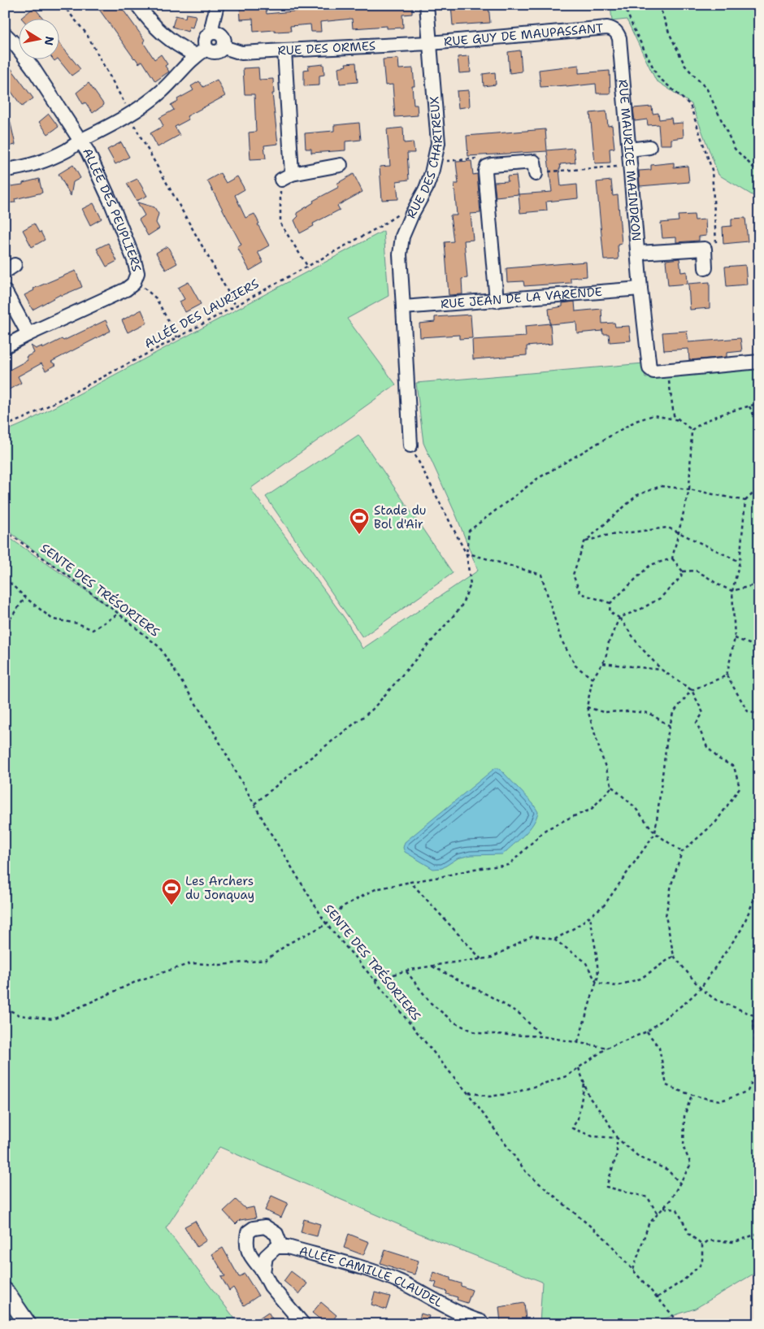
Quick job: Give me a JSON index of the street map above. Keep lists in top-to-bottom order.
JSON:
{
  "streets": {
    "street": [
      "RUE GUY DE MAUPASSANT",
      "RUE DES ORMES",
      "RUE DES CHARTREUX",
      "RUE MAURICE MAINDRON",
      "ALLÉE DES PEUPLIERS",
      "RUE JEAN DE LA VARENDE",
      "ALLÉE CAMILLE CLAUDEL"
    ],
    "path": ["ALLÉE DES LAURIERS", "SENTE DES TRÉSORIERS"]
  },
  "crossings": [
    ["RUE GUY DE MAUPASSANT", "RUE DES ORMES"],
    ["RUE GUY DE MAUPASSANT", "RUE DES CHARTREUX"],
    ["RUE GUY DE MAUPASSANT", "RUE MAURICE MAINDRON"],
    ["RUE DES ORMES", "RUE DES CHARTREUX"],
    ["RUE DES CHARTREUX", "RUE JEAN DE LA VARENDE"],
    ["RUE MAURICE MAINDRON", "RUE JEAN DE LA VARENDE"]
  ],
  "places": {
    "sports": ["Stade du Bol d'Air", "Les Archers du Jonquay"]
  },
  "north": "right"
}
